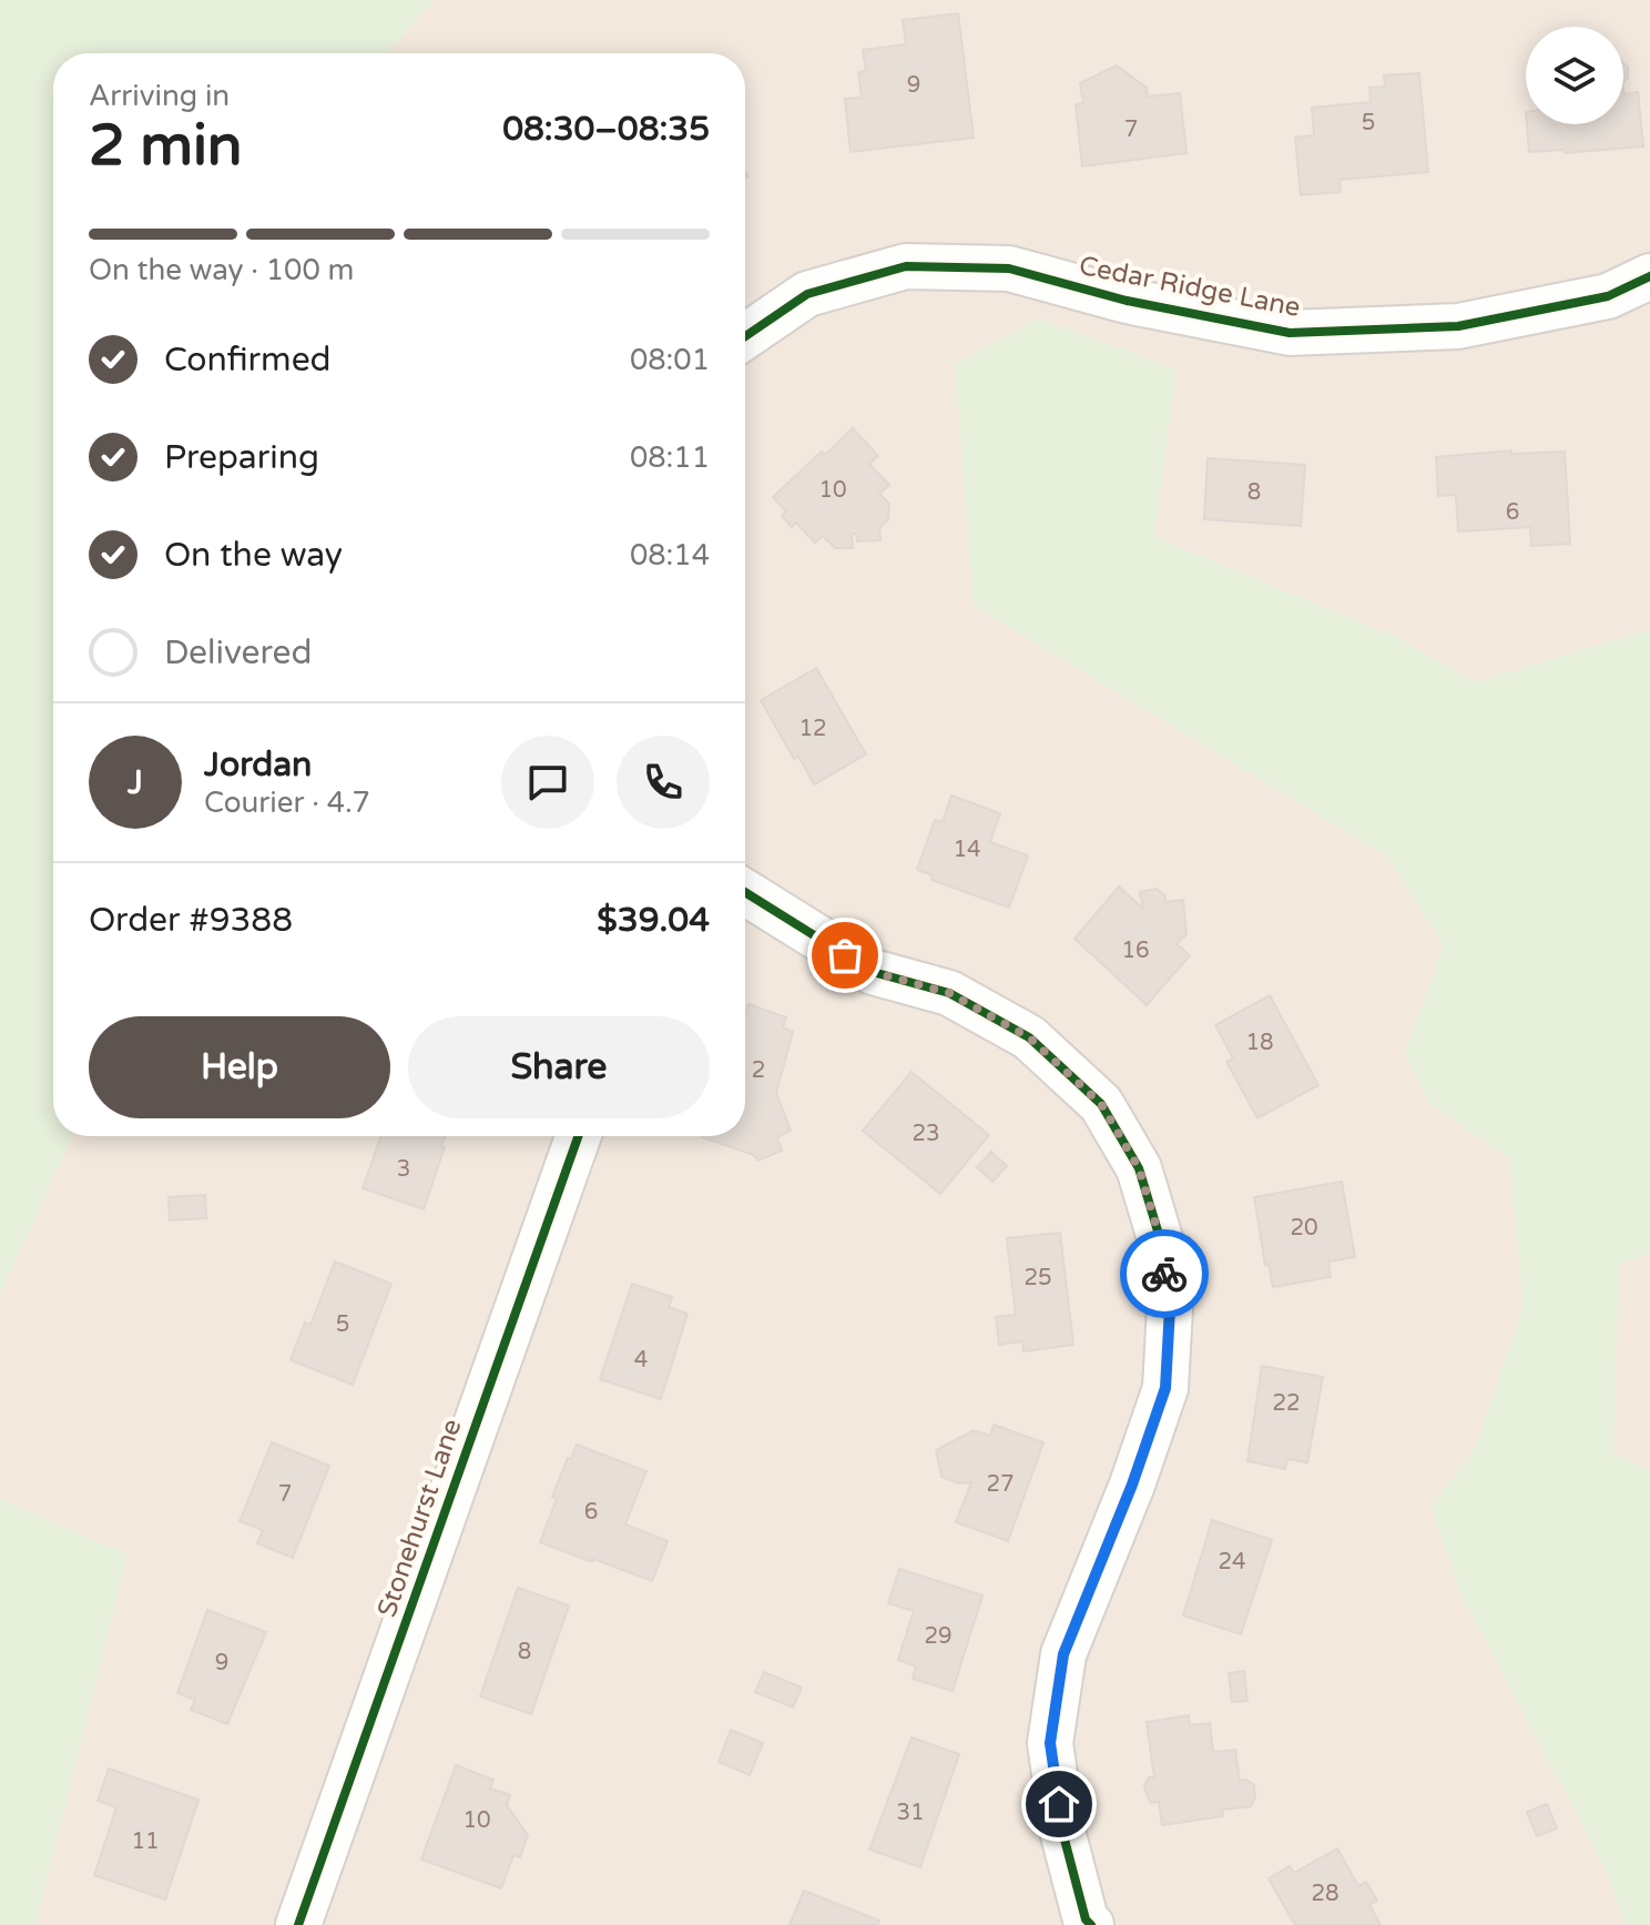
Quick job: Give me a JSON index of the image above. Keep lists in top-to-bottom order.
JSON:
{
  "streets": {
    "street": ["Cedar Ridge Lane", "Stonehurst Lane"]
  },
  "house_numbers": [
    "9",
    "5",
    "7",
    "10",
    "8",
    "6",
    "12",
    "14",
    "16",
    "18",
    "2",
    "23",
    "3",
    "20",
    "25",
    "5",
    "4",
    "22",
    "27",
    "7",
    "6",
    "24",
    "29",
    "8",
    "9",
    "31",
    "10",
    "11",
    "28"
  ],
  "page": {
    "heading": ["2 min", "Arriving in", "08:30–08:35"],
    "panel": [
      "Jordan",
      "Courier · 4.7",
      "Order #9388",
      "$39.04"
    ],
    "bar": "On the way · 100 m",
    "list": [
      ["Confirmed", "08:01"],
      ["Preparing", "08:11"],
      ["On the way", "08:14"],
      "Delivered"
    ],
    "round": "J",
    "buttons": ["Help", "Share"]
  }
}
